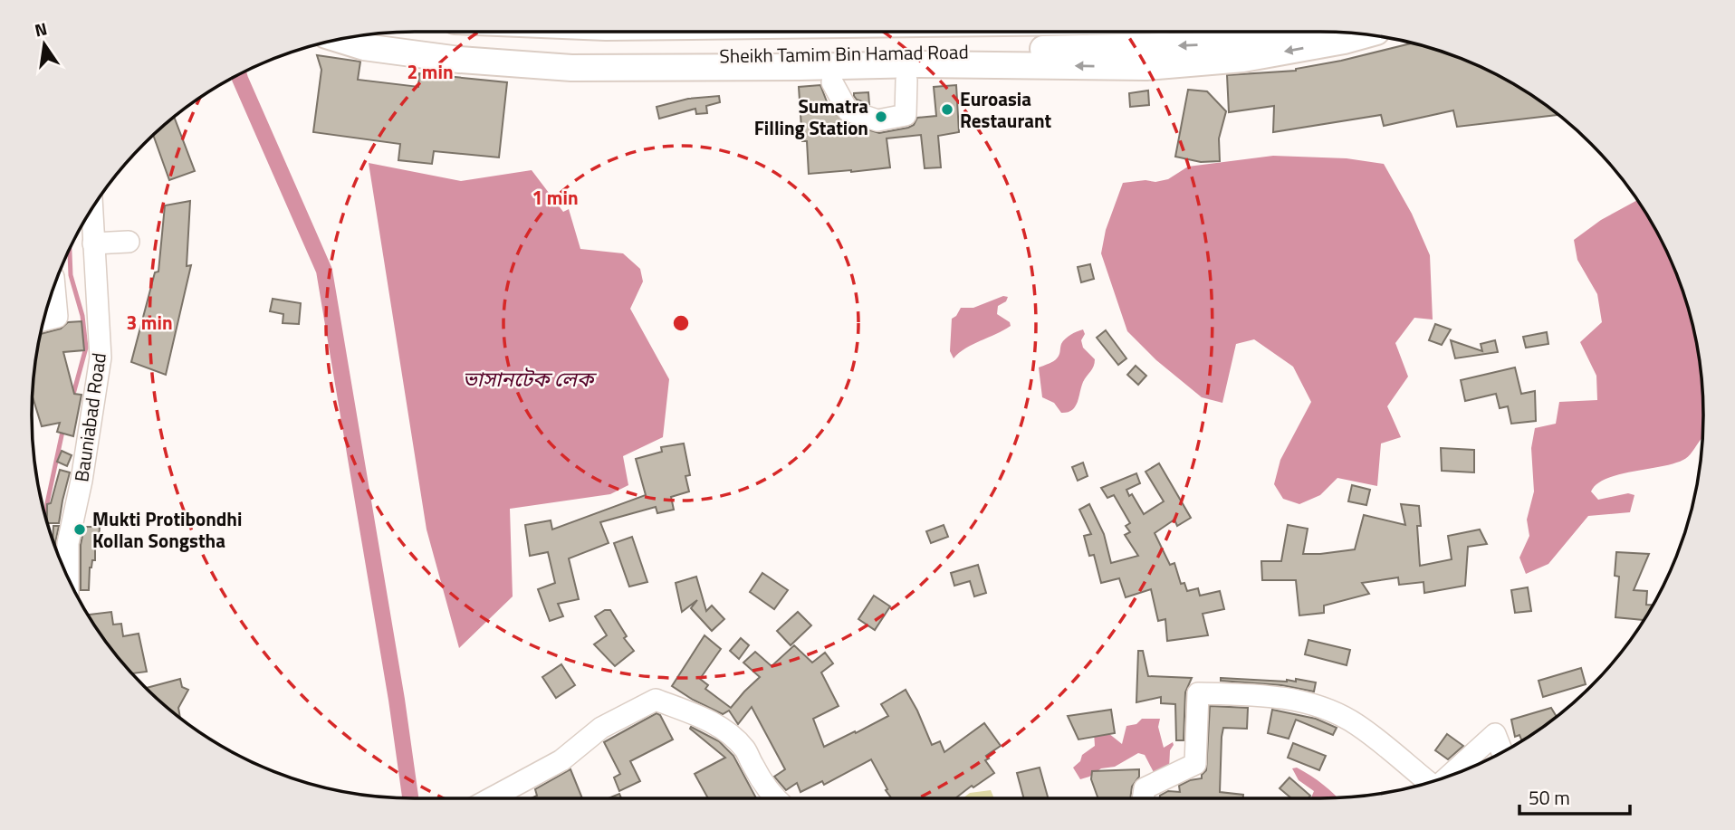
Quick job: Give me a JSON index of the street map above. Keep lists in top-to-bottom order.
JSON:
{
  "streets": {
    "main road": ["Sheikh Tamim Bin Hamad Road"],
    "street": ["Bauniabad Road"]
  },
  "water": ["ভাসানটেক লেক"],
  "places": ["Euroasia Restaurant", "Sumatra Filling Station", "Mukti Protibondhi Kollan Songstha"],
  "scale_bar": "50 m",
  "north": "top",
  "rings": ["2 min", "1 min", "3 min"]
}
